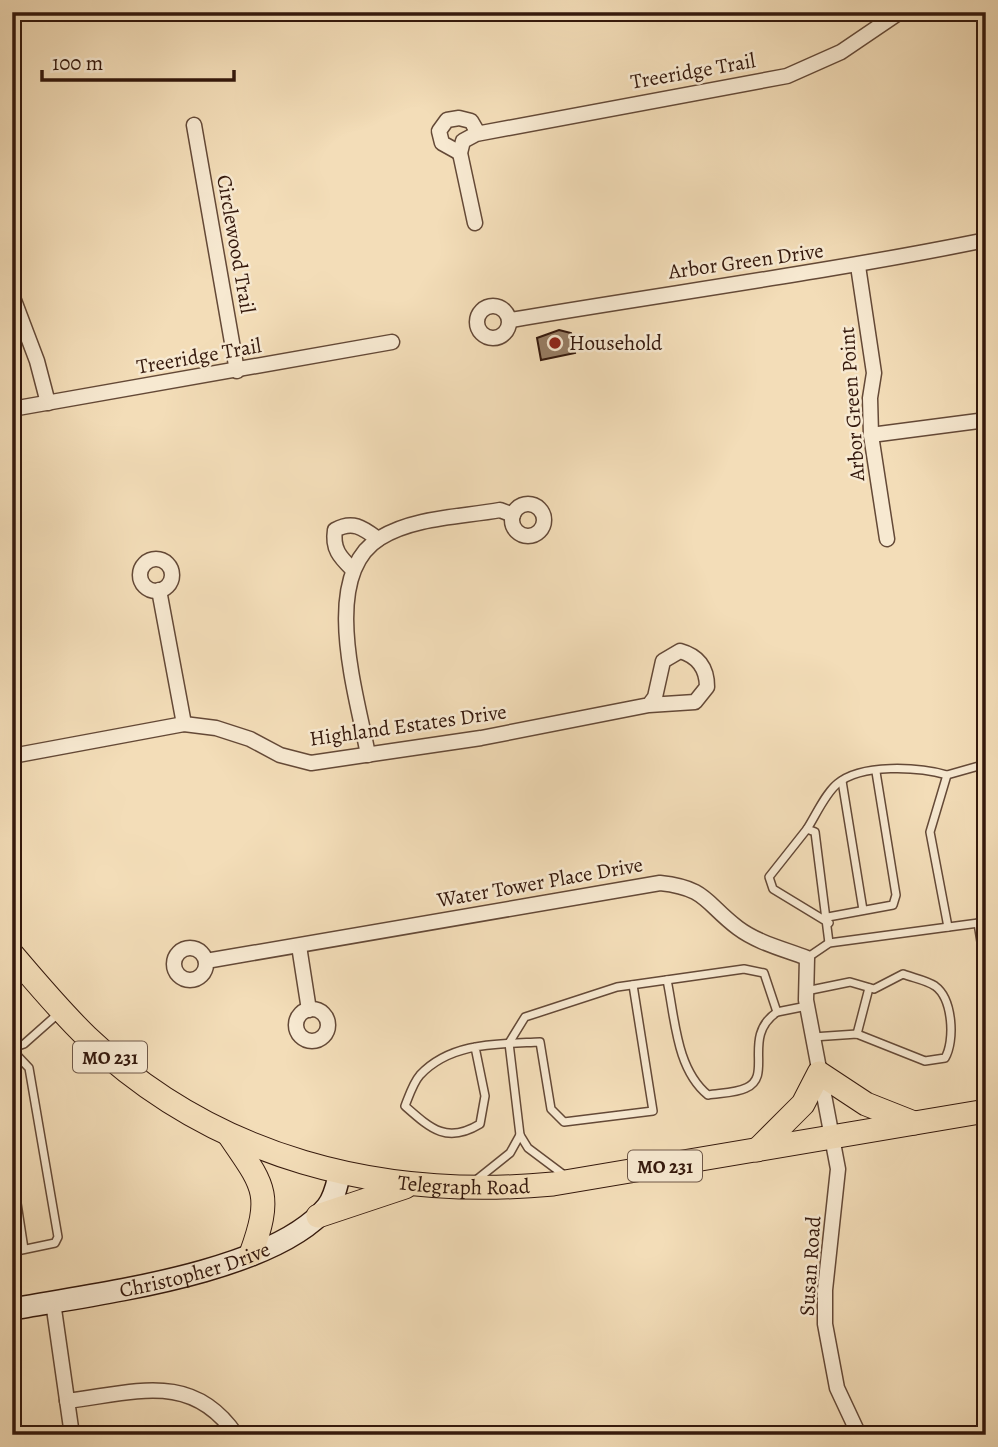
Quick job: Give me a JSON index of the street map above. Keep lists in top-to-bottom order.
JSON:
{
  "streets": {
    "main road": ["MO 231", "Telegraph Road"],
    "street": [
      "Treeridge Trail",
      "Circlewood Trail",
      "Arbor Green Drive",
      "Arbor Green Point",
      "Highland Estates Drive",
      "Water Tower Place Drive",
      "Susan Road",
      "Christopher Drive"
    ]
  },
  "crossings": [
    ["Treeridge Trail", "Circlewood Trail"],
    ["Arbor Green Drive", "Arbor Green Point"],
    ["Telegraph Road", "Susan Road"],
    ["Telegraph Road", "Christopher Drive"]
  ],
  "places": ["Household"],
  "scale_bar": "100 m"
}
